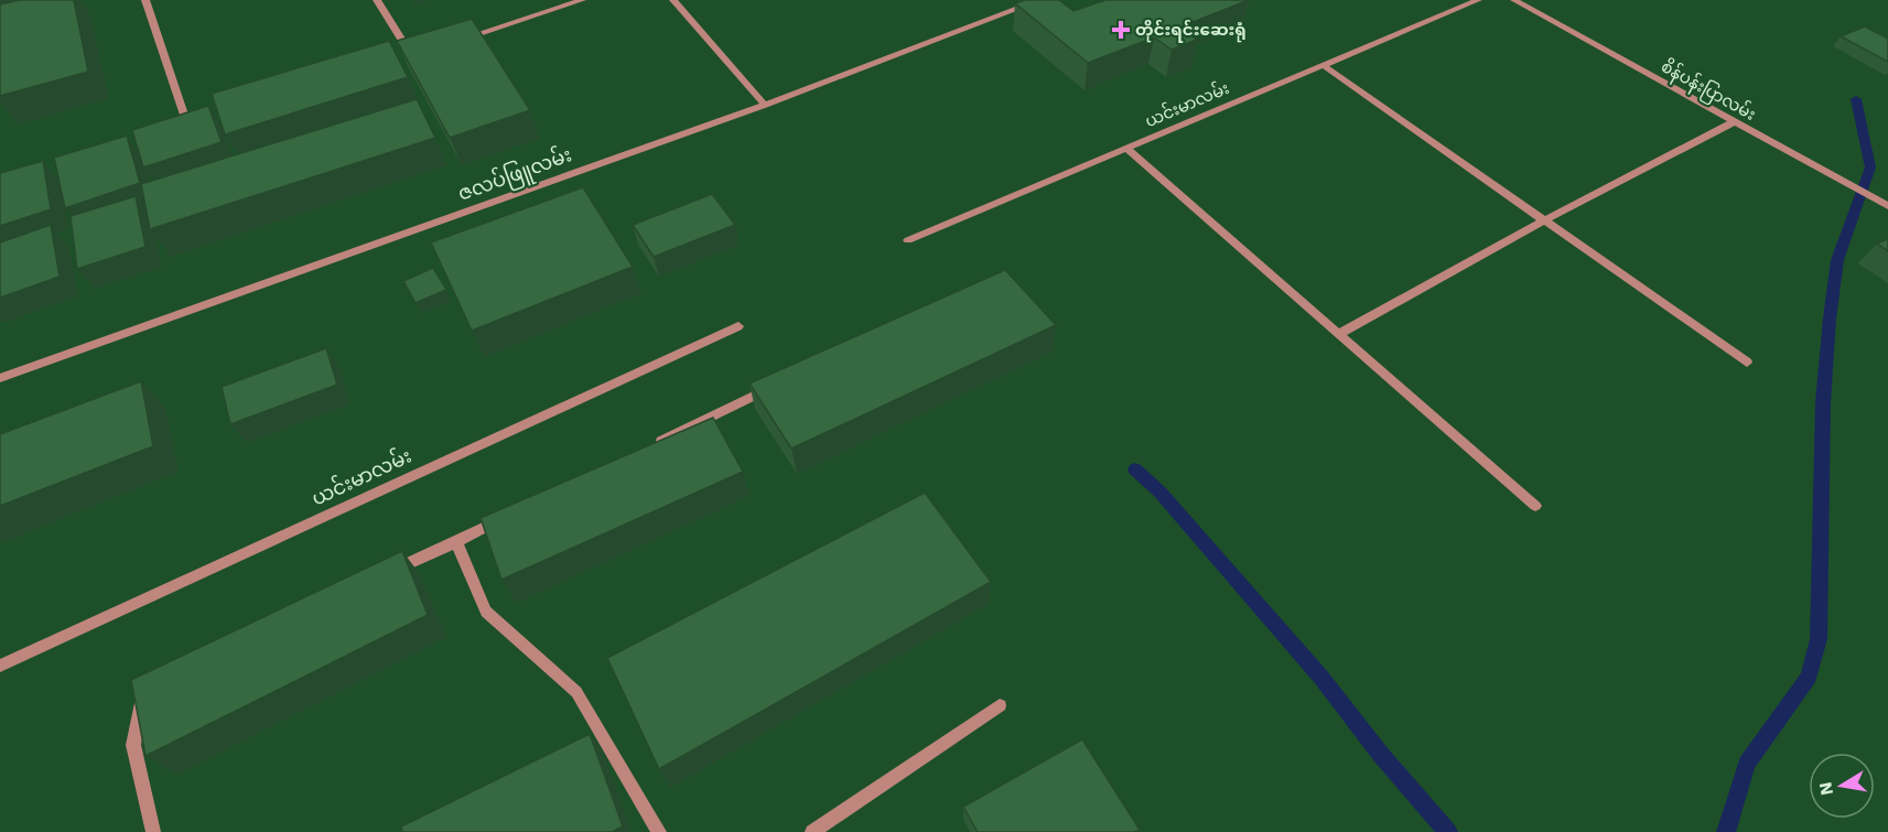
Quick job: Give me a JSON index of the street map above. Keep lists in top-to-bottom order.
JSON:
{
  "streets": {
    "street": ["စိန်ပန်းပြာလမ်း", "ယင်းမာလမ်း", "ဇလပ်ဖြူလမ်း"]
  },
  "places": {
    "health": ["တိုင်းရင်းဆေးရုံ"]
  },
  "north": "left"
}
